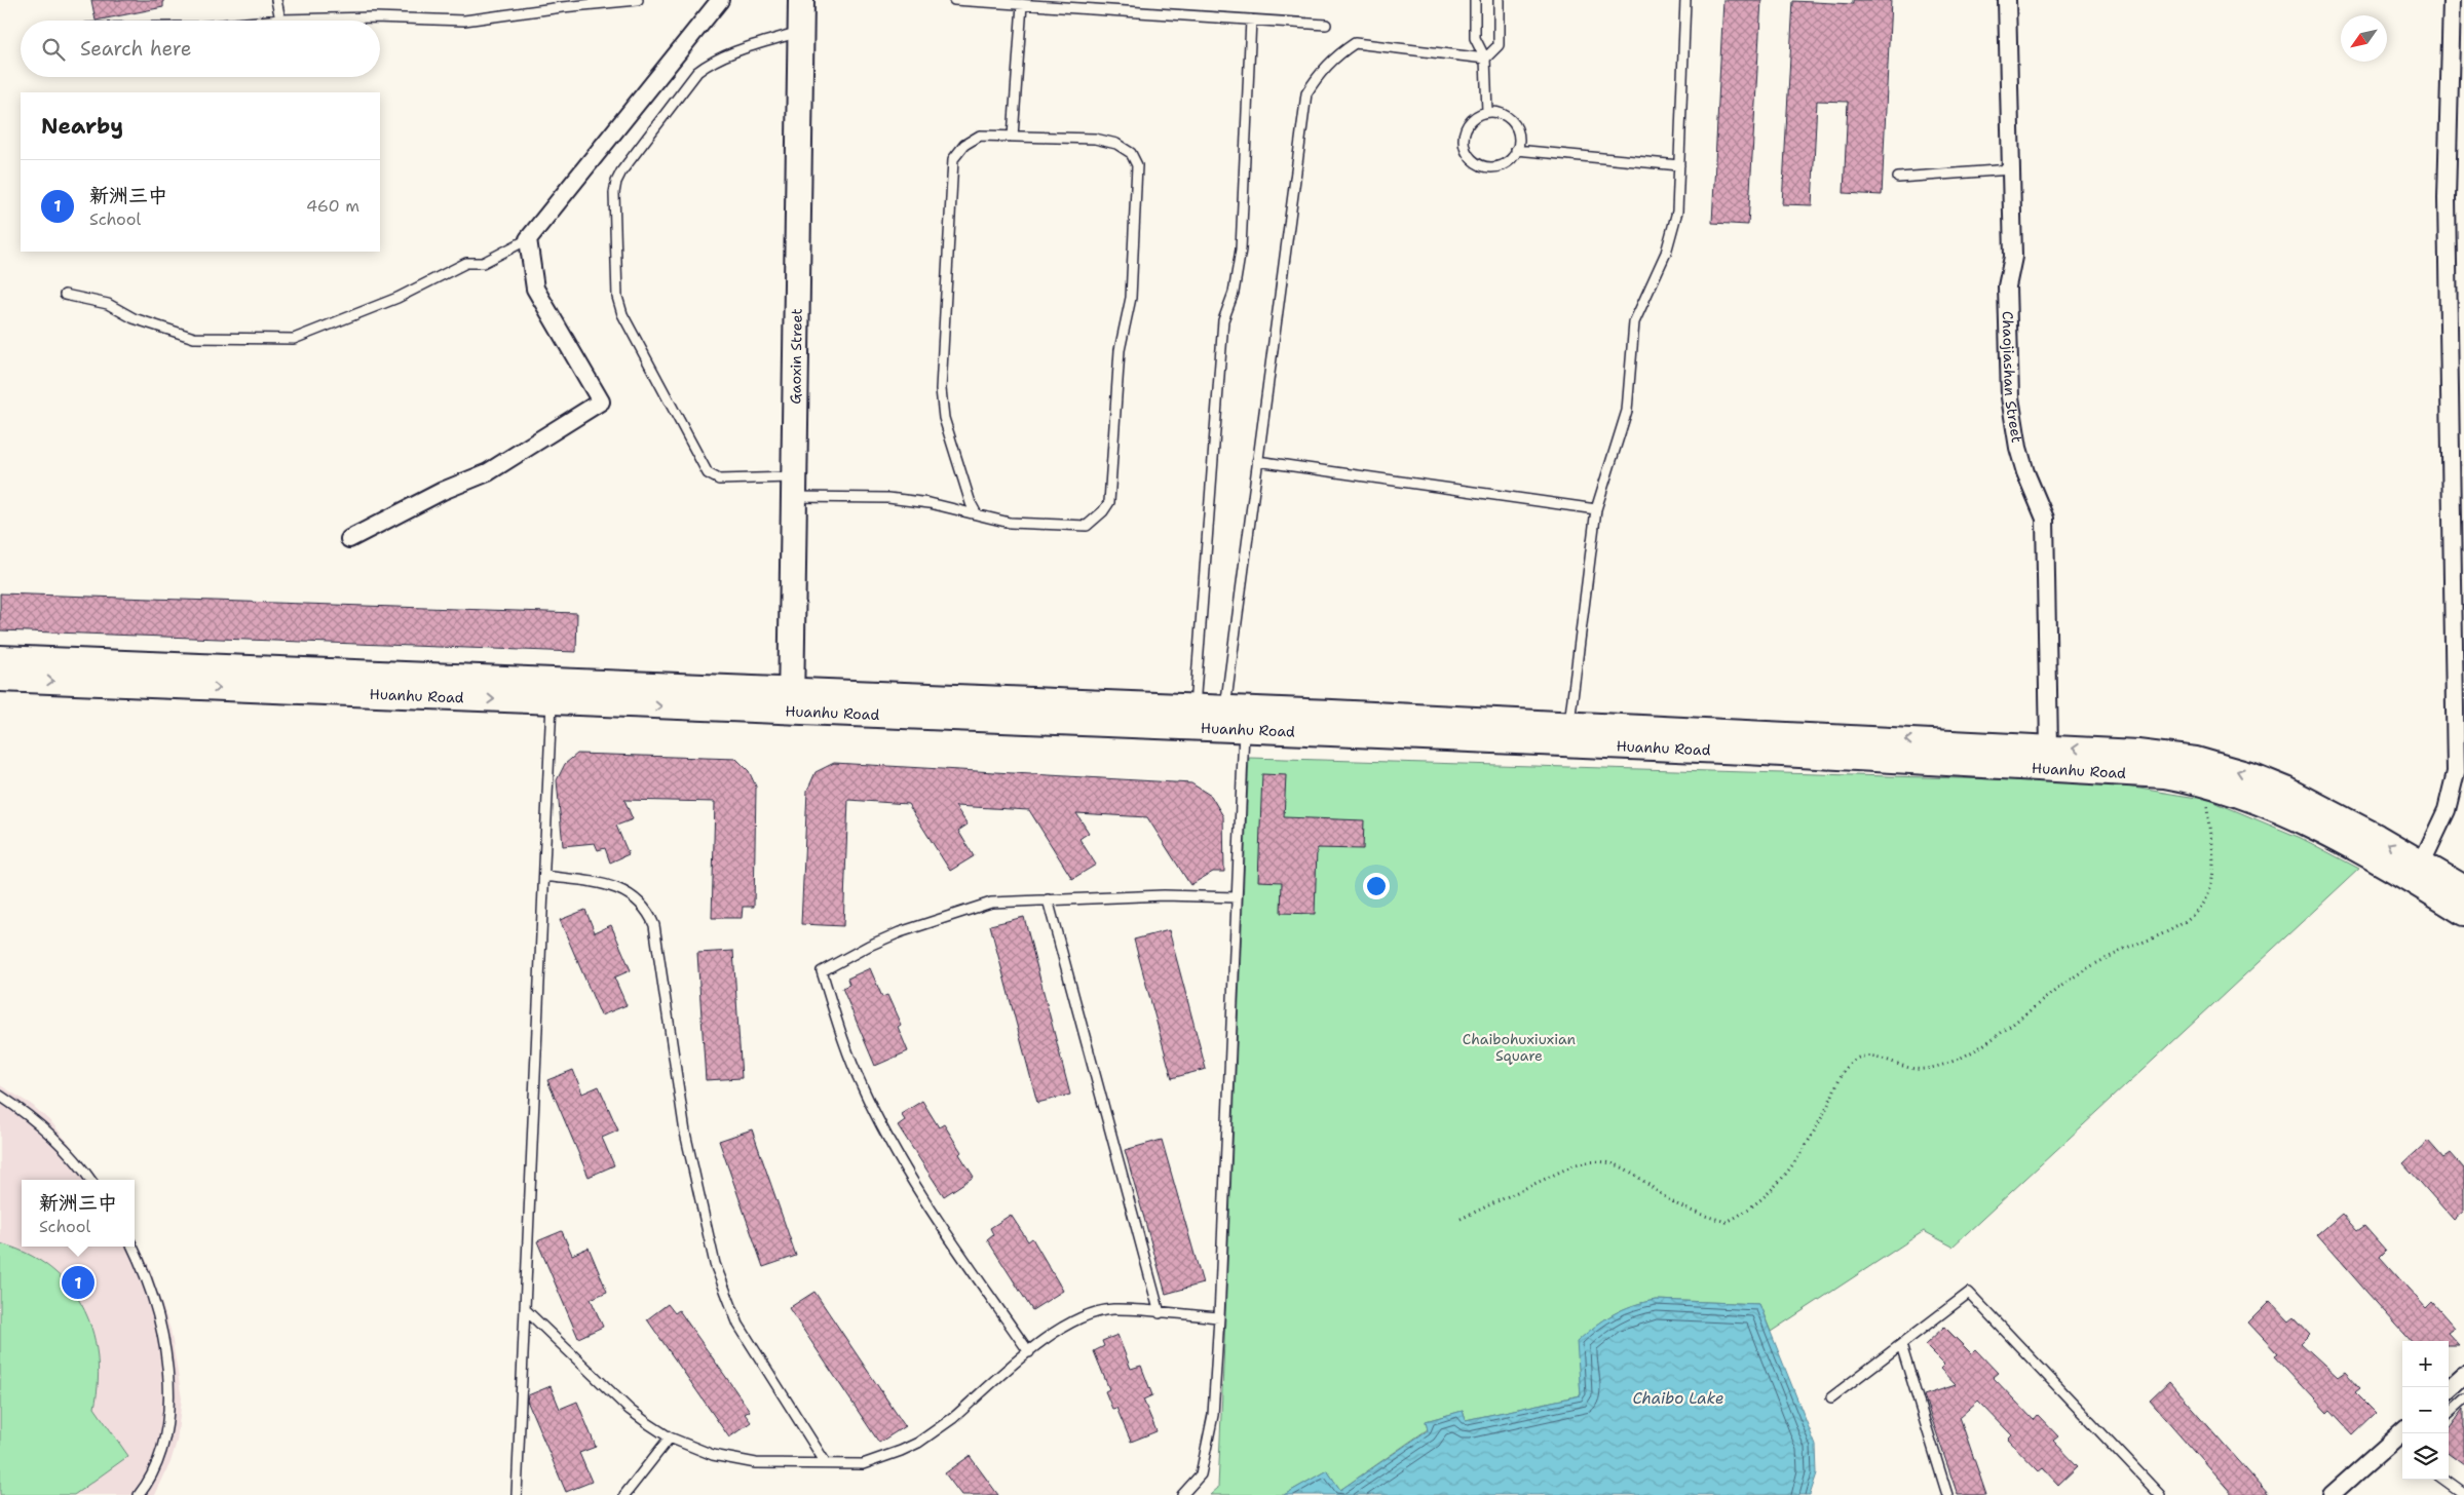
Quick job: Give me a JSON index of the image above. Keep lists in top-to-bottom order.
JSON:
{
  "streets": {
    "street": ["Gaoxin Street", "Chaojiashan Street", "Huanhu Road"]
  },
  "crossings": [
    ["Gaoxin Street", "Huanhu Road"],
    ["Chaojiashan Street", "Huanhu Road"]
  ],
  "water": ["Chaibo Lake"],
  "parks": ["Chaibohuxiuxian Square"],
  "north": "bottom left",
  "page": {
    "search": "Search here",
    "heading": "Nearby",
    "list": [
      {
        "mark": "1",
        "name": "新洲三中",
        "note": "School",
        "value": "460 m"
      }
    ],
    "popup": ["新洲三中", "School"],
    "pins": "1",
    "map_buttons": ["+", "−"]
  }
}
